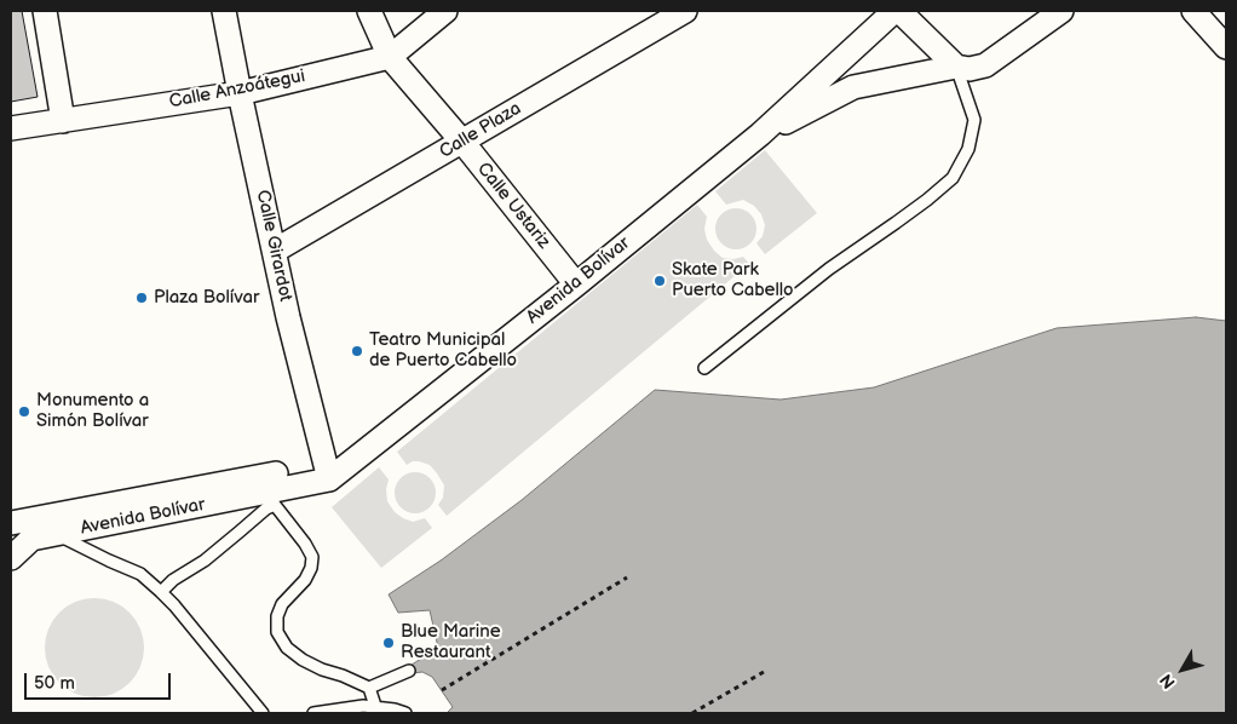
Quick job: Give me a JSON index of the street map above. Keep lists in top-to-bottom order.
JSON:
{
  "streets": {
    "street": [
      "Calle Anzoátegui",
      "Calle Plaza",
      "Calle Ustariz",
      "Calle Girardot",
      "Avenida Bolívar"
    ]
  },
  "crossings": [
    ["Calle Anzoátegui", "Calle Ustariz"],
    ["Calle Anzoátegui", "Calle Girardot"],
    ["Calle Plaza", "Calle Ustariz"],
    ["Calle Plaza", "Calle Girardot"],
    ["Calle Ustariz", "Avenida Bolívar"],
    ["Calle Girardot", "Avenida Bolívar"]
  ],
  "places": [
    "Skate Park Puerto Cabello",
    "Plaza Bolívar",
    "Teatro Municipal de Puerto Cabello",
    "Monumento a Simón Bolívar",
    "Blue Marine Restaurant"
  ],
  "scale_bar": "50 m",
  "north": "bottom left"
}
